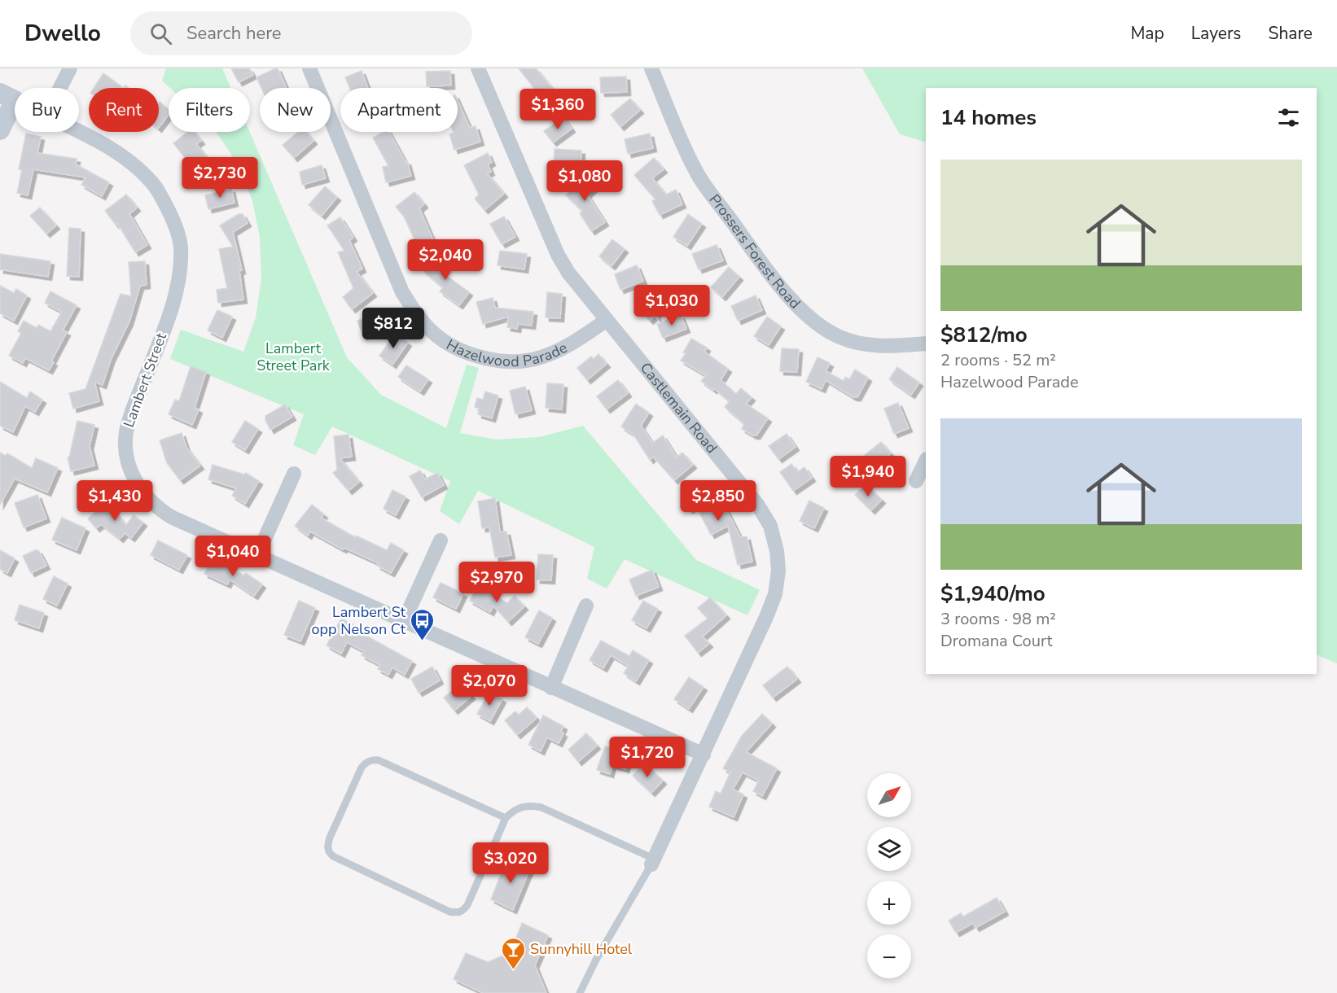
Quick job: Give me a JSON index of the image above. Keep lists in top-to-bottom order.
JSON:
{
  "streets": {
    "street": [
      "Prossers Forest Road",
      "Hazelwood Parade",
      "Lambert Street",
      "Castlemain Road"
    ]
  },
  "crossings": [
    ["Hazelwood Parade", "Castlemain Road"],
    ["Lambert Street", "Castlemain Road"]
  ],
  "parks": ["Lambert Street Park"],
  "places": {
    "bus stop": ["Lambert St opp Nelson Ct"],
    "bar": ["Sunnyhill Hotel"]
  },
  "north": "top right",
  "page": {
    "header": "Dwello",
    "search": "Search here",
    "nav": ["Map", "Layers", "Share"],
    "chip": [
      "Buy",
      "Rent",
      "Filters",
      "New",
      "Apartment"
    ],
    "heading": "14 homes",
    "price": [
      "$1,360",
      "$2,730",
      "$1,080",
      "$2,040",
      "$1,030",
      "$812",
      "$1,940",
      "$1,430",
      "$2,850",
      "$1,040",
      "$2,970",
      "$2,070",
      "$1,720",
      "$3,020"
    ],
    "list": [
      {
        "name": "$812/mo",
        "note": "2 rooms · 52 m² · Hazelwood Parade"
      },
      {
        "name": "$1,940/mo",
        "note": "3 rooms · 98 m² · Dromana Court"
      }
    ],
    "map_buttons": ["+", "−"]
  }
}
